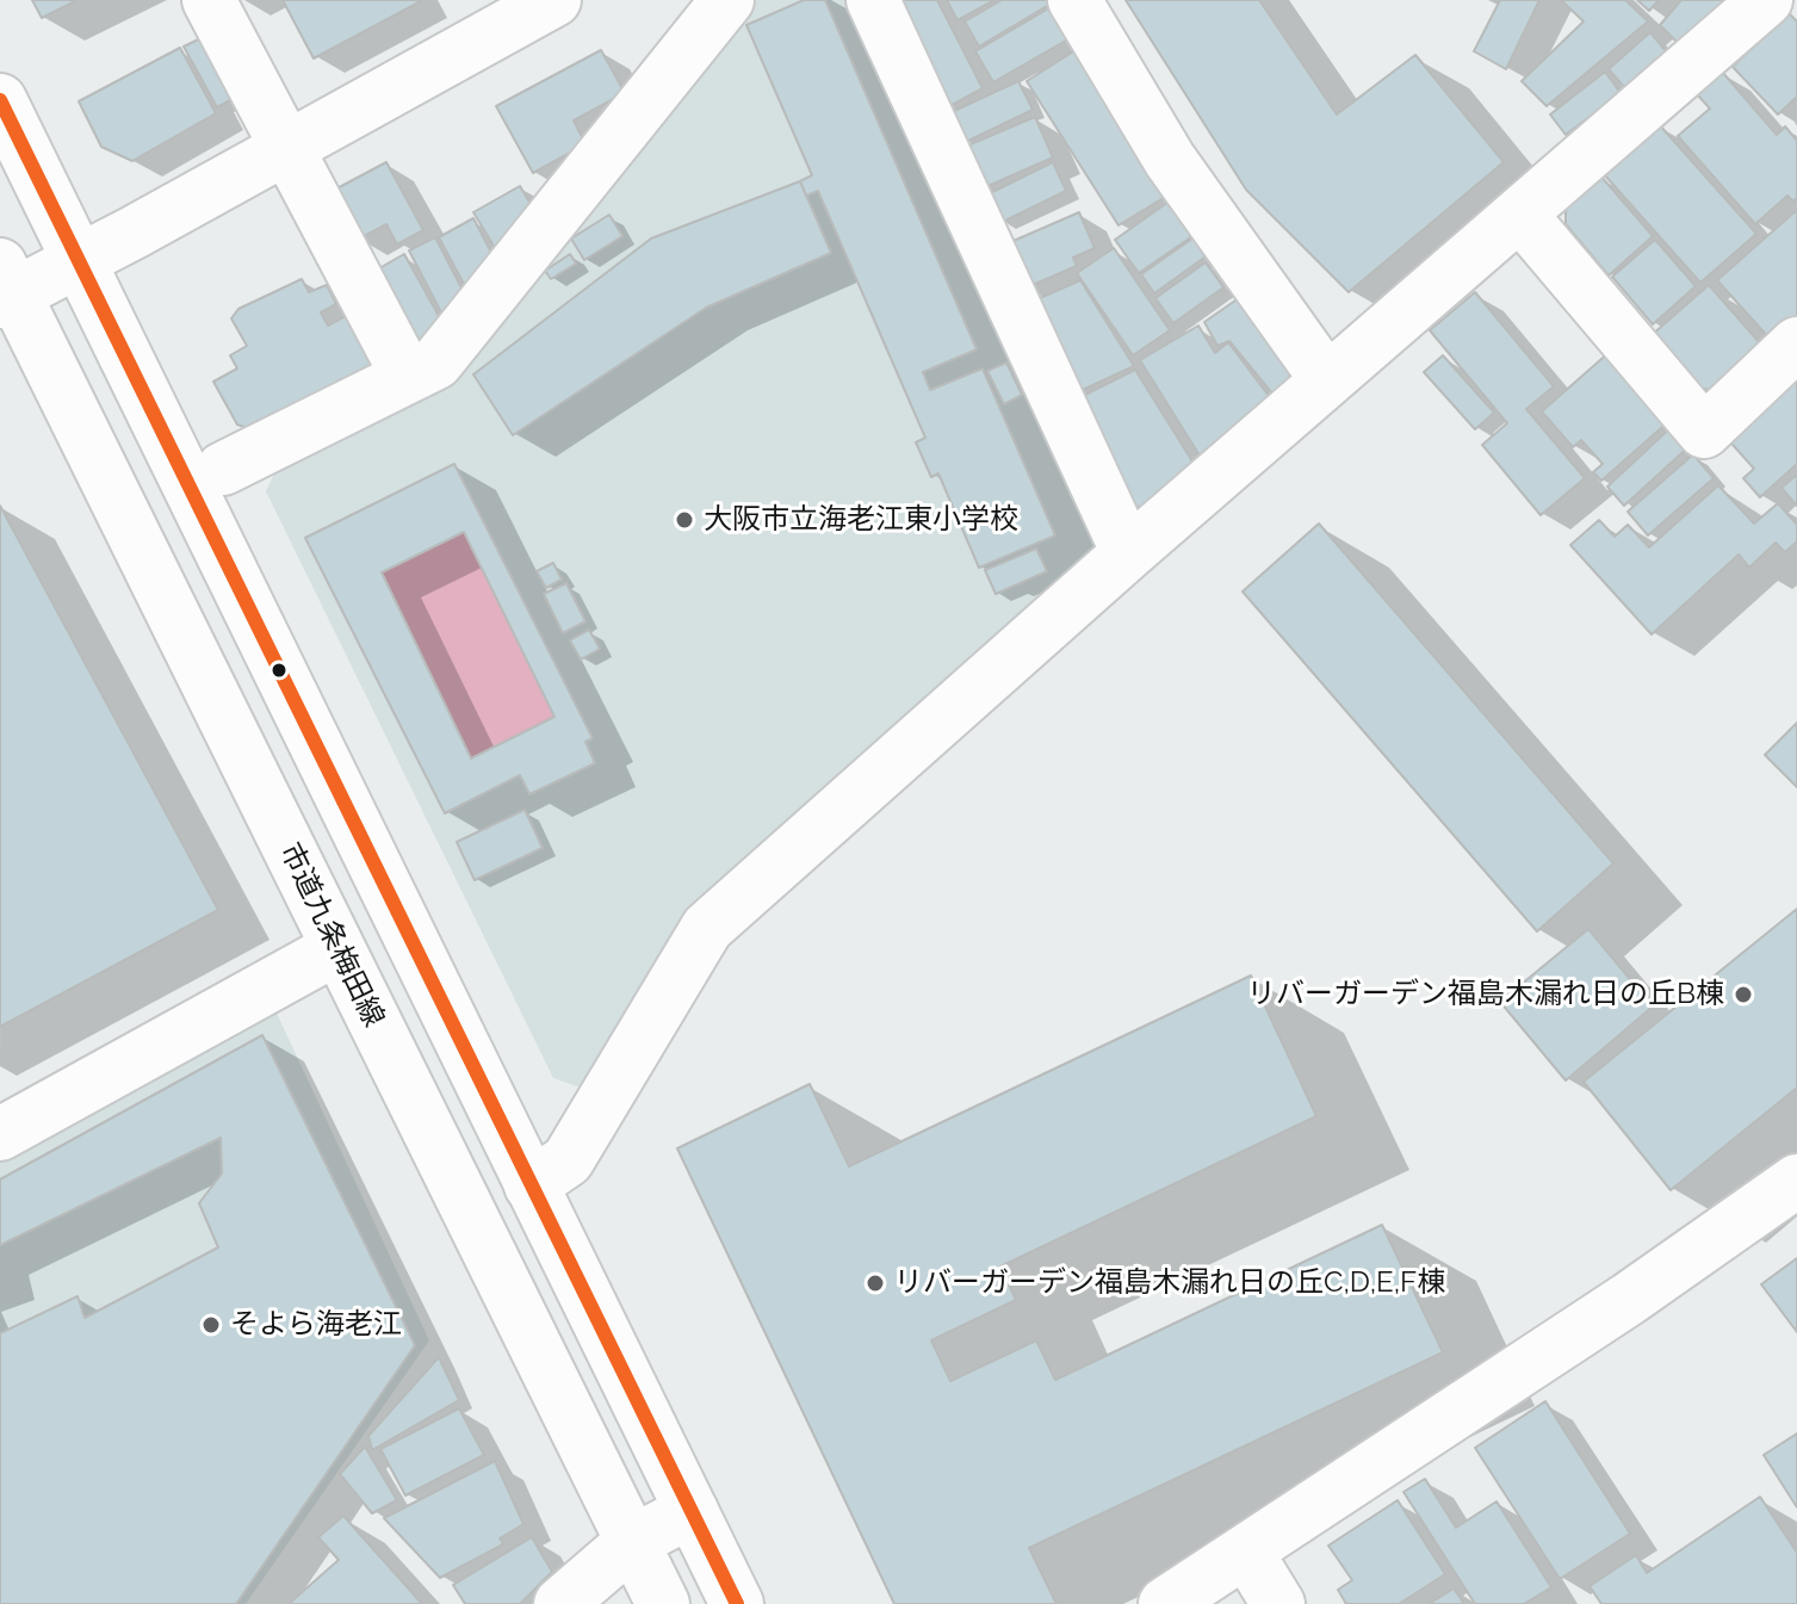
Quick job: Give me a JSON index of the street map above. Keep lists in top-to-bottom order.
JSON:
{
  "streets": {
    "street": ["市道九条梅田線"]
  },
  "places": [
    "大阪市立海老江東小学校",
    "リバーガーデン福島木漏れ日の丘B棟",
    "リバーガーデン福島木漏れ日の丘C,D,E,F棟",
    "そよら海老江"
  ]
}
